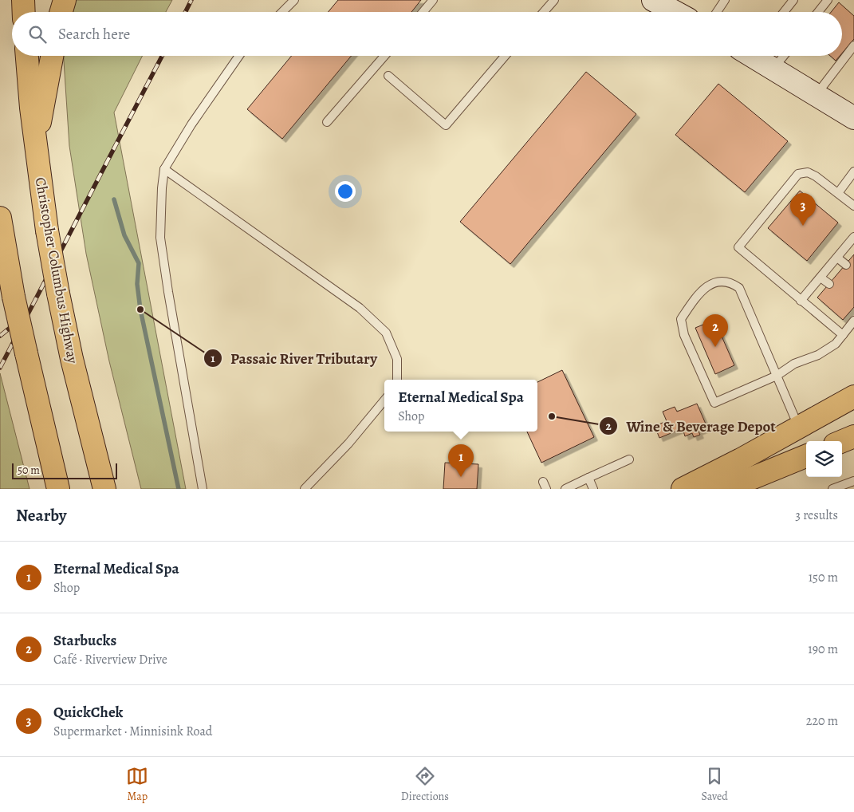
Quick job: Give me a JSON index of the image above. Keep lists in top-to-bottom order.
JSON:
{
  "streets": {
    "main road": ["Christopher Columbus Highway"]
  },
  "places": ["Passaic River Tributary", "Wine & Beverage Depot"],
  "scale_bar": "50 m",
  "page": {
    "search": "Search here",
    "pins": ["3", "2", "1"],
    "popup": ["Eternal Medical Spa", "Shop"],
    "scale": "50 m",
    "heading": ["Nearby", "3 results"],
    "list": [
      {
        "mark": "1",
        "name": "Eternal Medical Spa",
        "note": "Shop",
        "value": "150 m"
      },
      {
        "mark": "2",
        "name": "Starbucks",
        "note": "Café · Riverview Drive",
        "value": "190 m"
      },
      {
        "mark": "3",
        "name": "QuickChek",
        "note": "Supermarket · Minnisink Road",
        "value": "220 m"
      }
    ],
    "nav": ["Map", "Directions", "Saved"]
  }
}
